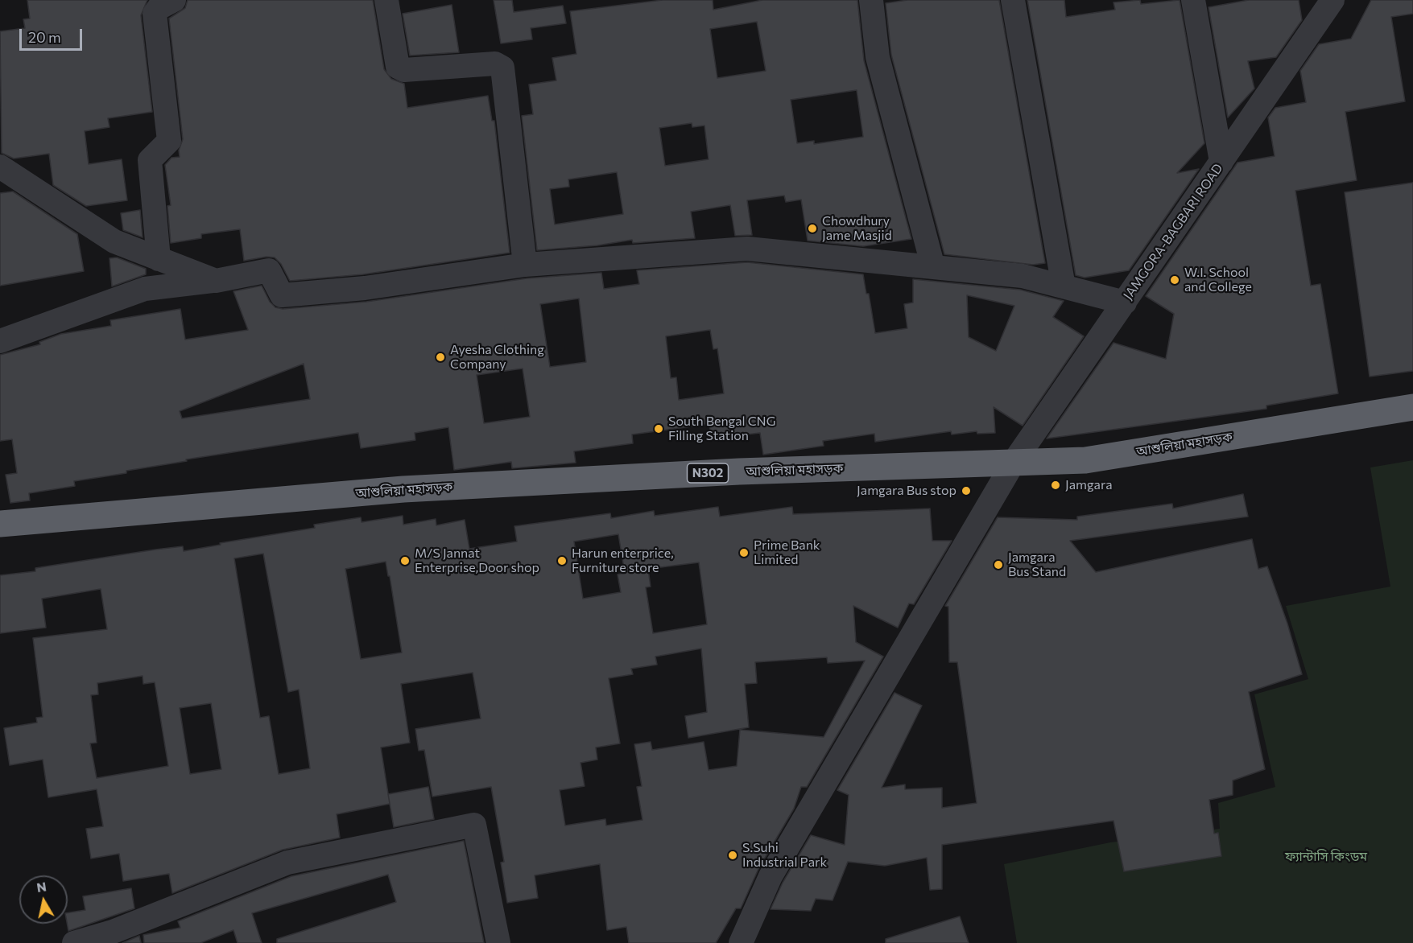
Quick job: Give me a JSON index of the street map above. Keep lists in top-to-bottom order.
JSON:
{
  "streets": {
    "highway": ["আশুলিয়া মহাসড়ক", "N302"],
    "street": ["JAMGORA-BAGBARI ROAD"]
  },
  "crossings": [
    ["JAMGORA-BAGBARI ROAD", "আশুলিয়া মহাসড়ক"]
  ],
  "parks": ["ফ্যান্টাসি কিংডম"],
  "places": [
    "Chowdhury Jame Masjid",
    "W.I. School and College",
    "Ayesha Clothing Company",
    "South Bengal CNG Filling Station",
    "Jamgara",
    "Jamgara Bus stop",
    "Prime Bank Limited",
    "M/S Jannat Enterprise,Door shop",
    "Harun enterprice, Furniture store",
    "Jamgara Bus Stand",
    "S.Suhi Industrial Park"
  ],
  "scale_bar": "20 m",
  "north": "top"
}
